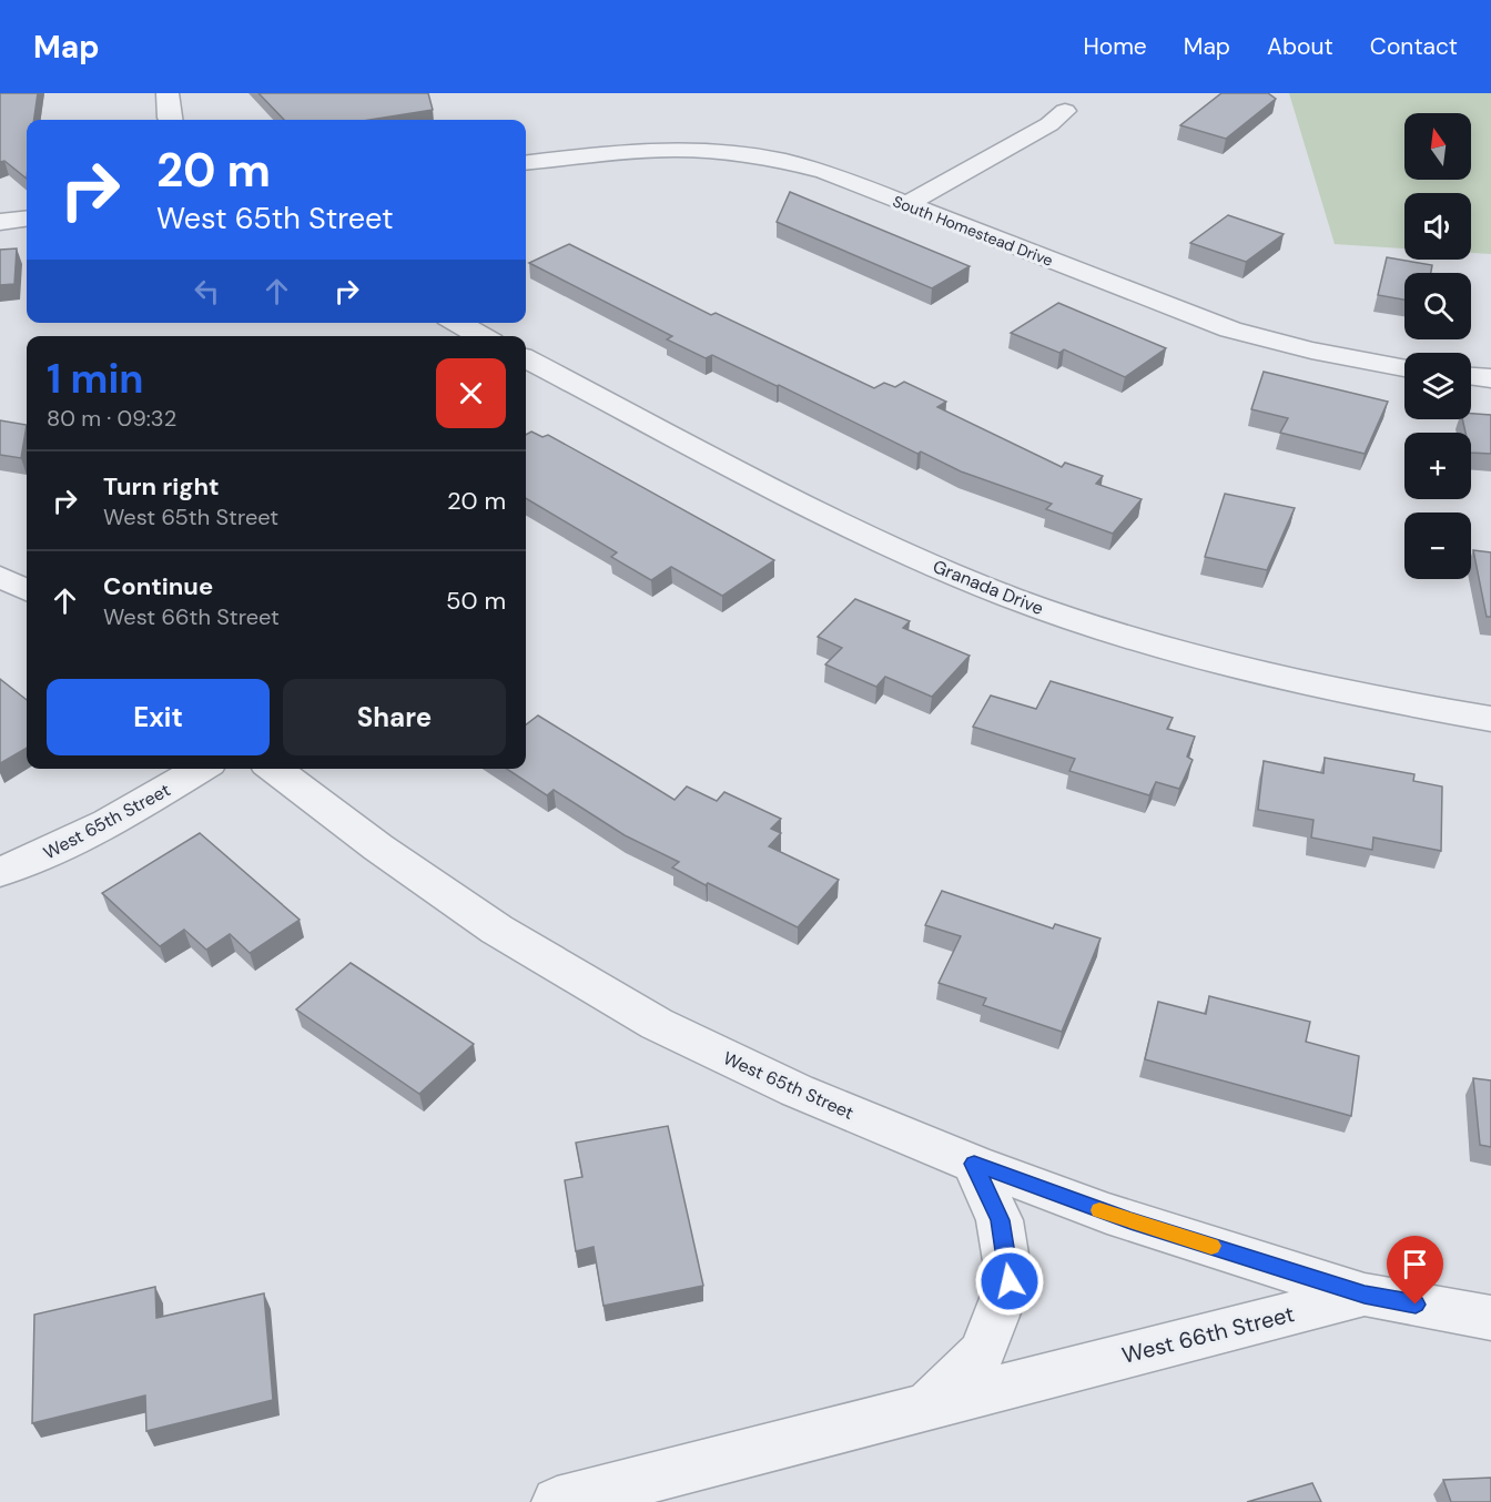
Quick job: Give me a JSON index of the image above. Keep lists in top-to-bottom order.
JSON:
{
  "streets": {
    "street": [
      "South Homestead Drive",
      "Granada Drive",
      "West 65th Street",
      "West 66th Street"
    ]
  },
  "crossings": [
    ["West 65th Street", "West 66th Street"]
  ],
  "north": "top",
  "page": {
    "header": "Map",
    "nav": [
      "Home",
      "Map",
      "About",
      "Contact"
    ],
    "map_buttons": ["+", "−"],
    "turn": ["20 m", "West 65th Street"],
    "heading": ["1 min", "80 m · 09:32"],
    "list": [
      {
        "name": "Turn right",
        "note": "West 65th Street",
        "value": "20 m"
      },
      {
        "name": "Continue",
        "note": "West 66th Street",
        "value": "50 m"
      }
    ],
    "buttons": ["Exit", "Share"]
  }
}
